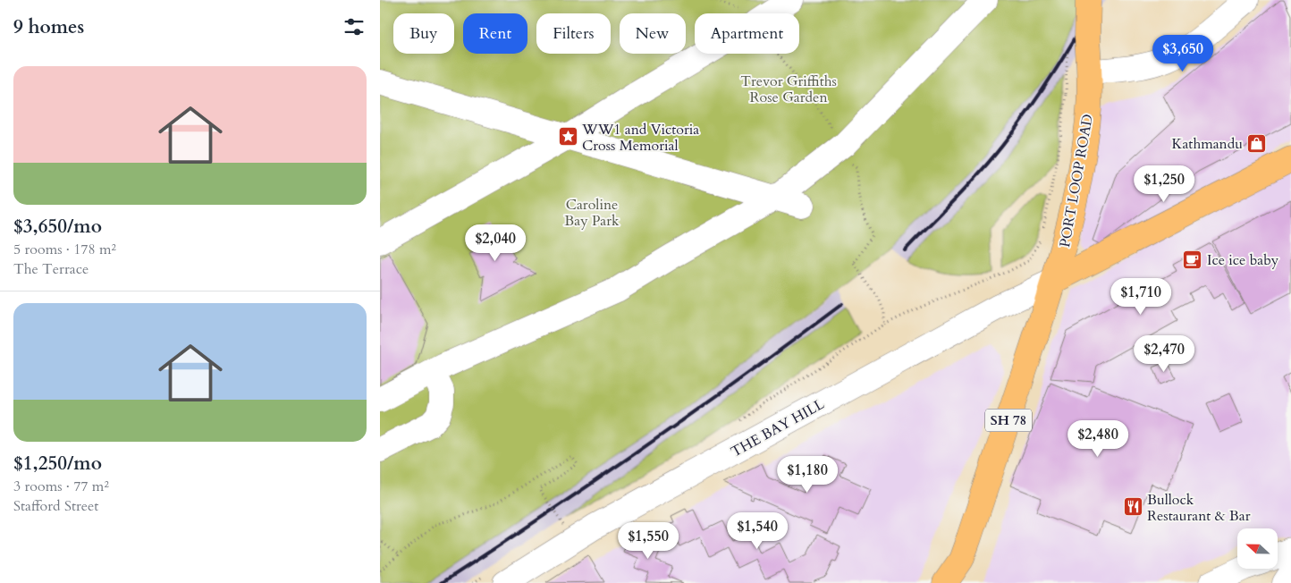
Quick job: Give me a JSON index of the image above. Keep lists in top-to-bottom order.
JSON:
{
  "streets": {
    "main road": ["PORT LOOP ROAD", "SH 78"],
    "street": ["THE BAY HILL"]
  },
  "crossings": [
    ["PORT LOOP ROAD", "SH 78"],
    ["PORT LOOP ROAD", "THE BAY HILL"],
    ["SH 78", "THE BAY HILL"]
  ],
  "parks": ["Trevor Griffiths Rose Garden", "Caroline Bay Park"],
  "places": {
    "place": ["WW1 and Victoria Cross Memorial"],
    "shop": ["Kathmandu"],
    "cafe": ["Ice ice baby"],
    "restaurant": ["Bullock Restaurant & Bar"]
  },
  "north": "left",
  "page": {
    "heading": "9 homes",
    "chip": [
      "Buy",
      "Rent",
      "Filters",
      "New",
      "Apartment"
    ],
    "price": [
      "$3,650",
      "$1,250",
      "$2,040",
      "$1,710",
      "$2,470",
      "$2,480",
      "$1,180",
      "$1,540",
      "$1,550"
    ],
    "list": [
      {
        "name": "$3,650/mo",
        "note": "5 rooms · 178 m² · The Terrace"
      },
      {
        "name": "$1,250/mo",
        "note": "3 rooms · 77 m² · Stafford Street"
      }
    ]
  }
}
